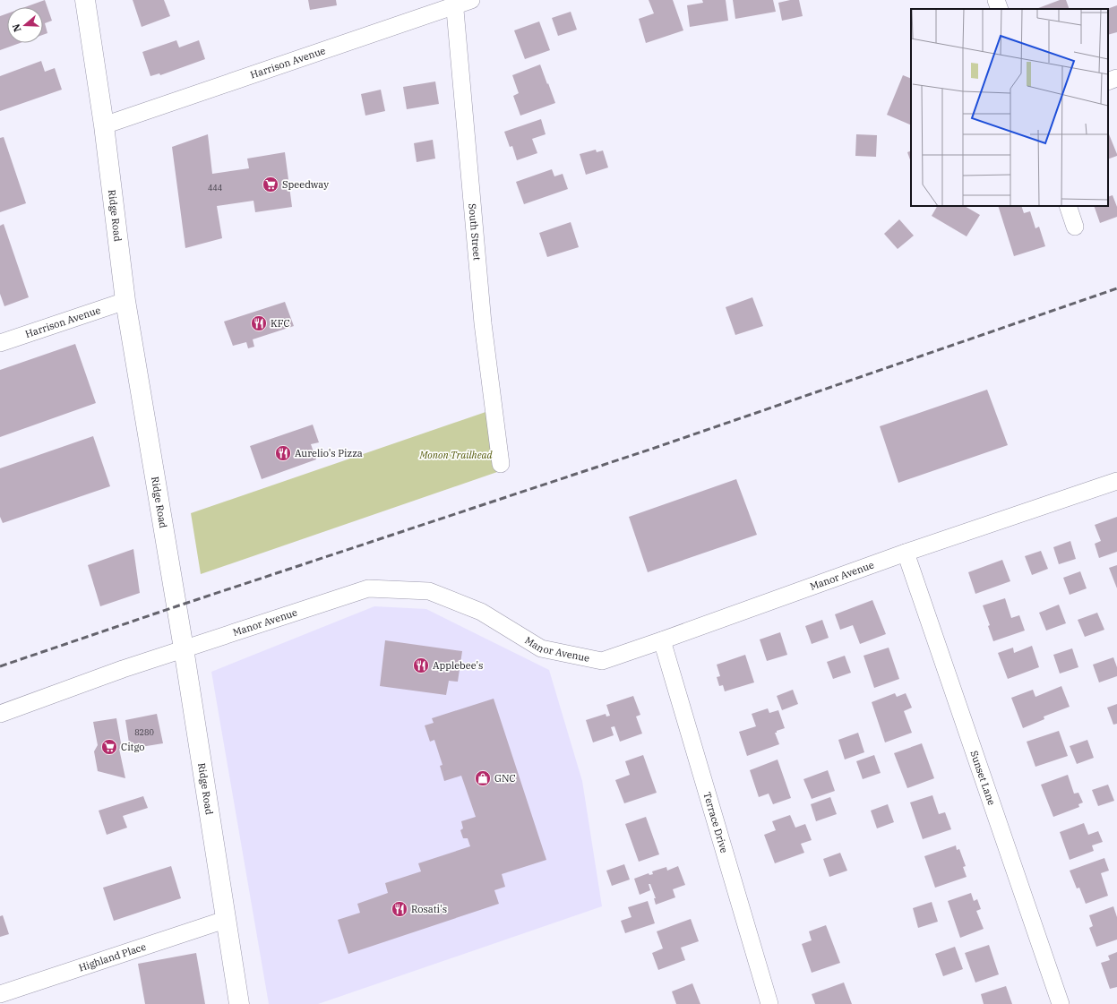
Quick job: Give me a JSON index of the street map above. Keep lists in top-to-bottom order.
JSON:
{
  "streets": {
    "main road": ["Ridge Road"],
    "street": [
      "Harrison Avenue",
      "South Street",
      "Manor Avenue",
      "Sunset Lane",
      "Terrace Drive",
      "Highland Place"
    ]
  },
  "crossings": [
    ["Harrison Avenue", "Ridge Road"],
    ["Harrison Avenue", "South Street"],
    ["Ridge Road", "Manor Avenue"],
    ["Ridge Road", "Highland Place"],
    ["Manor Avenue", "Sunset Lane"],
    ["Manor Avenue", "Terrace Drive"]
  ],
  "parks": ["Monon Trailhead"],
  "places": {
    "supermarket": ["Speedway", "Citgo"],
    "restaurant": [
      "KFC",
      "Aurelio's Pizza",
      "Applebee's",
      "Rosati's"
    ],
    "shop": ["GNC"]
  },
  "house_numbers": ["444", "8280"],
  "north": "left"
}
